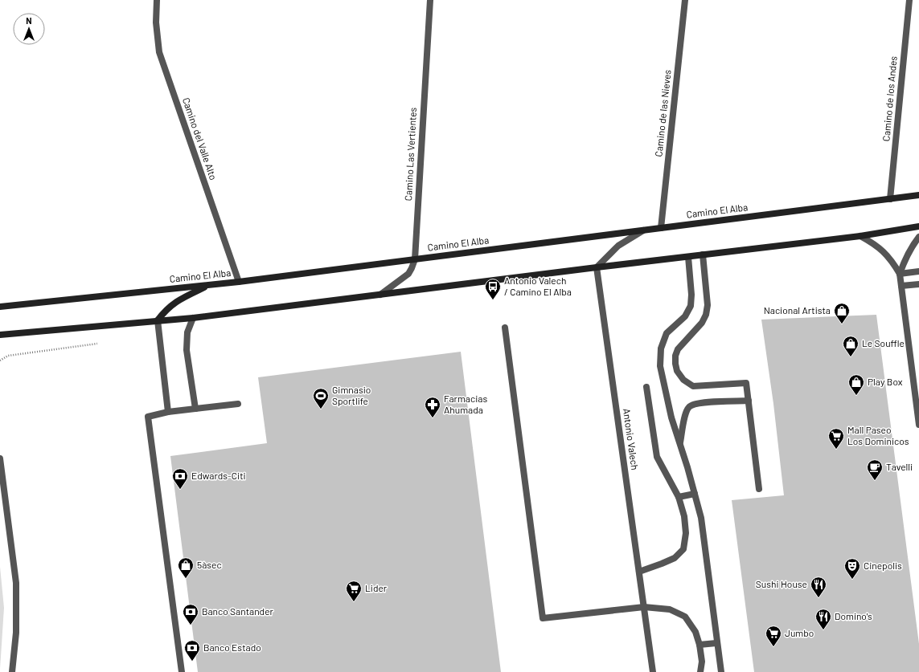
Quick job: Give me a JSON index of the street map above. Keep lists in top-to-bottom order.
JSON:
{
  "streets": {
    "main road": ["Camino El Alba"],
    "street": [
      "Camino de los Andes",
      "Camino de las Nieves",
      "Camino del Valle Alto",
      "Camino Las Vertientes",
      "Antonio Valech"
    ]
  },
  "crossings": [
    ["Camino de los Andes", "Camino El Alba"],
    ["Camino de las Nieves", "Camino El Alba"],
    ["Camino del Valle Alto", "Camino El Alba"],
    ["Camino Las Vertientes", "Camino El Alba"]
  ],
  "places": {
    "bus stop": ["Antonio Valech / Camino El Alba"],
    "shop": [
      "Nacional Artista",
      "Le Souffle",
      "Play Box",
      "5àsec"
    ],
    "sports": ["Gimnasio Sportlife"],
    "pharmacy": ["Farmacias Ahumada"],
    "supermarket": ["Mall Paseo Los Dominicos", "Lider", "Jumbo"],
    "cafe": ["Tavelli"],
    "bank": ["Edwards-Citi", "Banco Santander", "Banco Estado"],
    "theatre": ["Cinepolis"],
    "restaurant": ["Sushi House", "Domino's"]
  },
  "north": "top"
}
